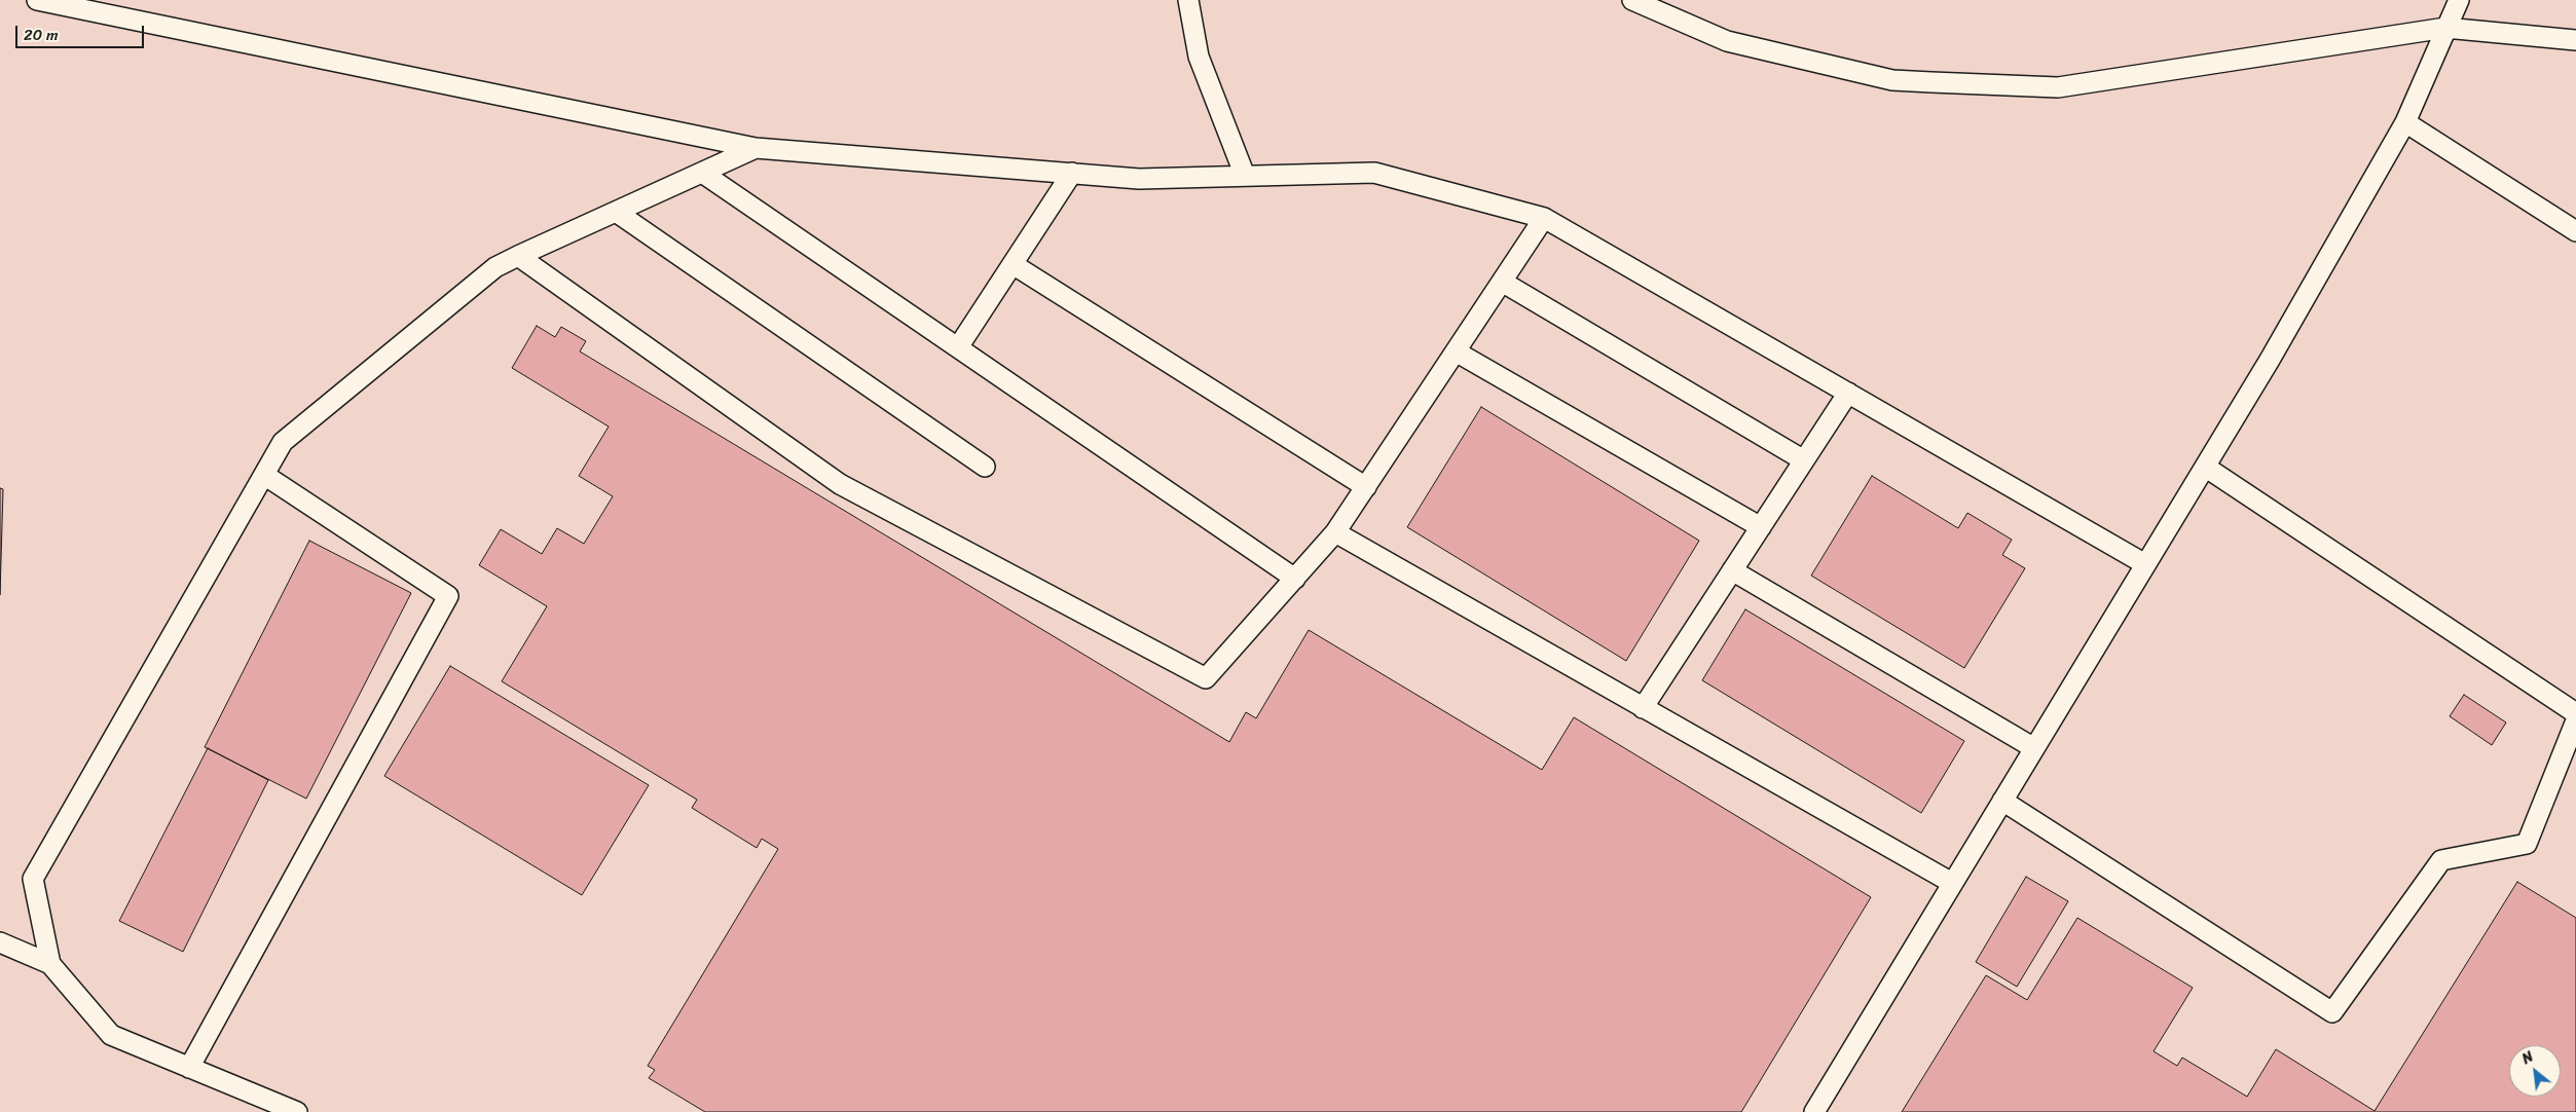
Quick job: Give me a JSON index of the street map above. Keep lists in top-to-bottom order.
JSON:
{
  "scale_bar": "20 m",
  "north": "top left"
}
